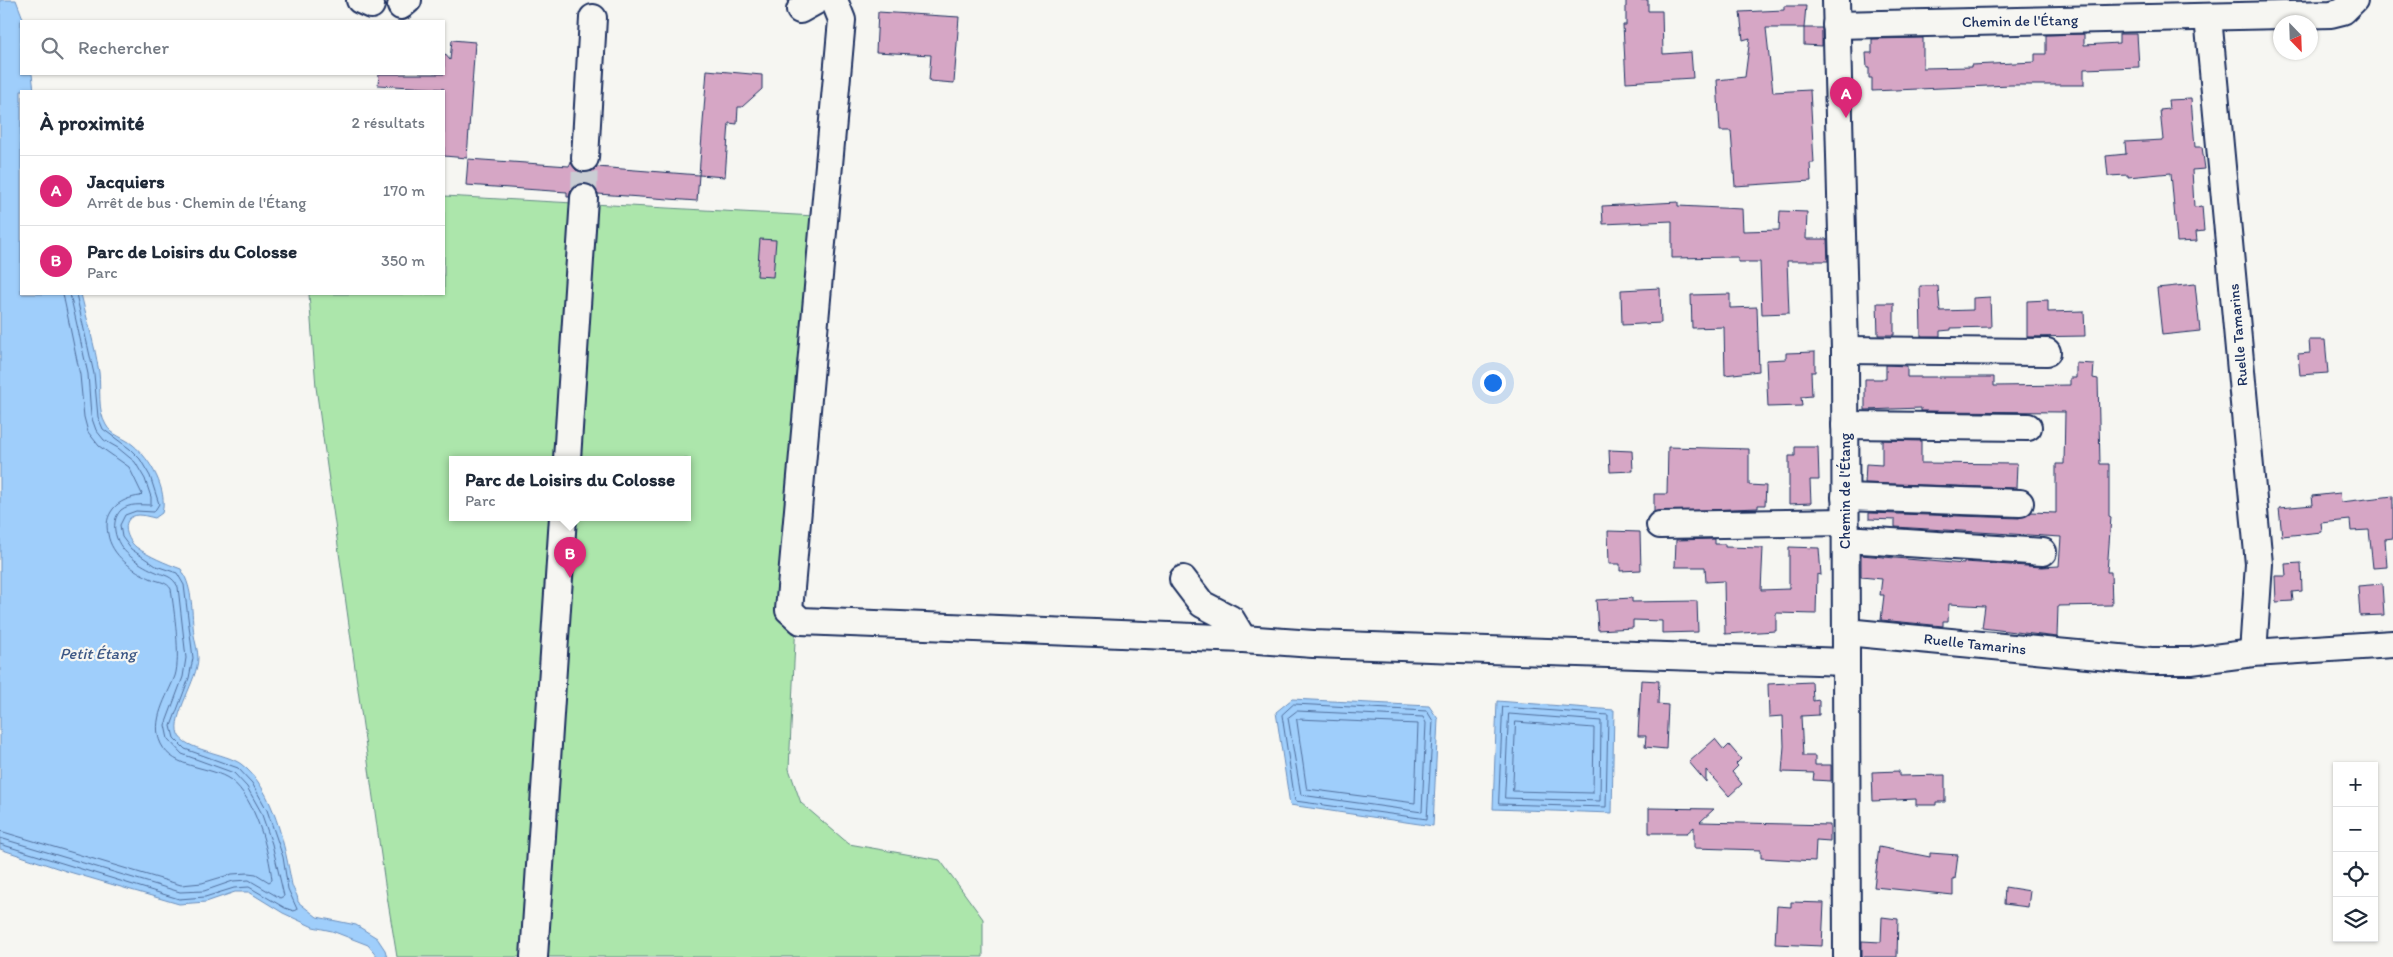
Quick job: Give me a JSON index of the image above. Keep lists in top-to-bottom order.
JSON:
{
  "streets": {
    "street": ["Chemin de l'Étang", "Ruelle Tamarins"]
  },
  "crossings": [
    ["Chemin de l'Étang", "Ruelle Tamarins"]
  ],
  "water": ["Petit Étang"],
  "north": "bottom right",
  "page": {
    "search": "Rechercher",
    "pins": ["A", "B"],
    "heading": ["À proximité", "2 résultats"],
    "list": [
      {
        "mark": "A",
        "name": "Jacquiers",
        "note": "Arrêt de bus · Chemin de l'Étang",
        "value": "170 m"
      },
      {
        "mark": "B",
        "name": "Parc de Loisirs du Colosse",
        "note": "Parc",
        "value": "350 m"
      }
    ],
    "popup": ["Parc de Loisirs du Colosse", "Parc"],
    "map_buttons": ["+", "−"]
  }
}
